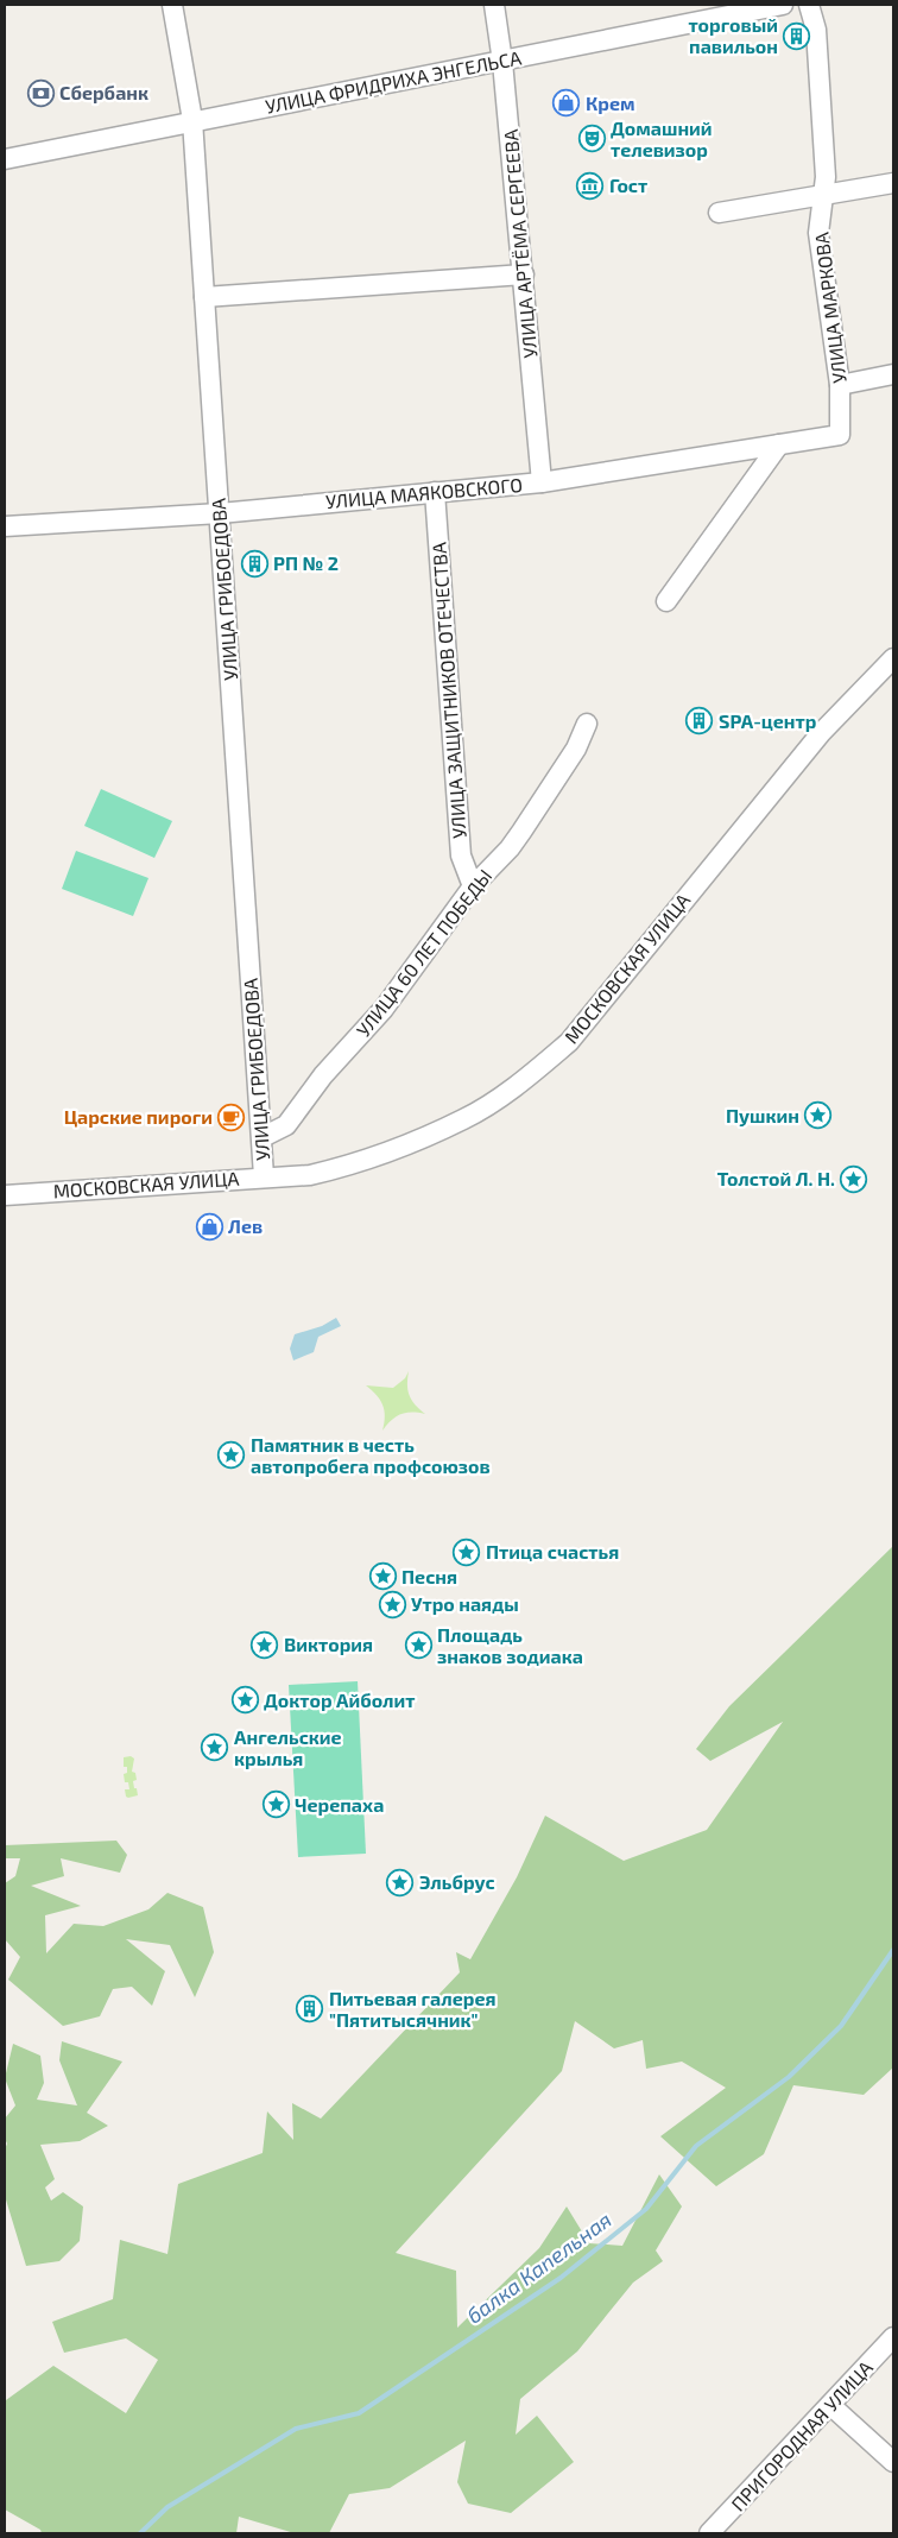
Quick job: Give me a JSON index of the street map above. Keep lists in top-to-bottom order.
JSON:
{
  "streets": {
    "street": [
      "УЛИЦА ФРИДРИХА ЭНГЕЛЬСА",
      "УЛИЦА АРТЁМА СЕРГЕЕВА",
      "УЛИЦА МАРКОВА",
      "УЛИЦА МАЯКОВСКОГО",
      "УЛИЦА ГРИБОЕДОВА",
      "УЛИЦА ЗАЩИТНИКОВ ОТЕЧЕСТВА",
      "УЛИЦА 60 ЛЕТ ПОБЕДЫ",
      "МОСКОВСКАЯ УЛИЦА",
      "ПРИГОРОДНАЯ УЛИЦА"
    ]
  },
  "crossings": [
    ["УЛИЦА ФРИДРИХА ЭНГЕЛЬСА", "УЛИЦА АРТЁМА СЕРГЕЕВА"],
    ["УЛИЦА ФРИДРИХА ЭНГЕЛЬСА", "УЛИЦА ГРИБОЕДОВА"],
    ["УЛИЦА АРТЁМА СЕРГЕЕВА", "УЛИЦА МАЯКОВСКОГО"],
    ["УЛИЦА МАРКОВА", "УЛИЦА МАЯКОВСКОГО"],
    ["УЛИЦА МАЯКОВСКОГО", "УЛИЦА ГРИБОЕДОВА"],
    ["УЛИЦА МАЯКОВСКОГО", "УЛИЦА ЗАЩИТНИКОВ ОТЕЧЕСТВА"],
    ["УЛИЦА ГРИБОЕДОВА", "УЛИЦА 60 ЛЕТ ПОБЕДЫ"],
    ["УЛИЦА ГРИБОЕДОВА", "МОСКОВСКАЯ УЛИЦА"],
    ["УЛИЦА ЗАЩИТНИКОВ ОТЕЧЕСТВА", "УЛИЦА 60 ЛЕТ ПОБЕДЫ"]
  ],
  "water": ["балка Капельная"],
  "places": {
    "building": [
      "торговый павильон",
      "РП № 2",
      "SPA-центр",
      "Питьевая галерея \"Пятитысячник\""
    ],
    "bank": ["Сбербанк"],
    "shop": ["Крем", "Лев"],
    "theatre": ["Домашний телевизор"],
    "museum": ["Гост"],
    "place": [
      "Пушкин",
      "Толстой Л. Н.",
      "Памятник в честь автопробега профсоюзов",
      "Птица счастья",
      "Песня",
      "Утро наяды",
      "Виктория",
      "Площадь знаков зодиака",
      "Доктор Айболит",
      "Ангельские крылья",
      "Черепаха",
      "Эльбрус"
    ],
    "cafe": ["Царские пироги"]
  }
}
